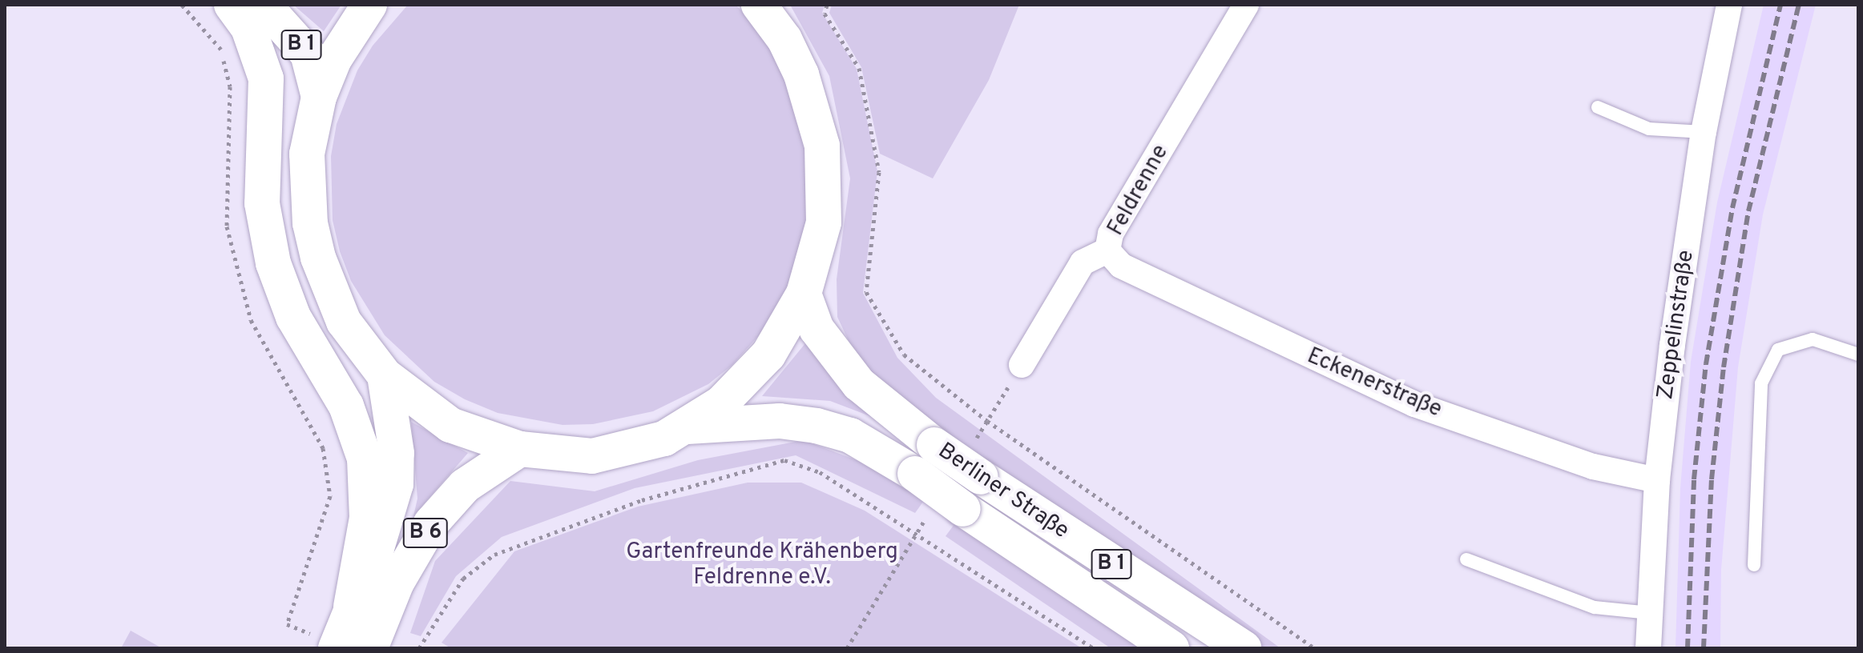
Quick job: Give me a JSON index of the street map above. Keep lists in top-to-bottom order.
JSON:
{
  "streets": {
    "main road": ["B 1", "Berliner Straße", "B 6"],
    "street": ["Feldrenne", "Zeppelinstraße", "Eckenerstraße"]
  },
  "crossings": [
    ["Feldrenne", "Eckenerstraße"],
    ["Zeppelinstraße", "Eckenerstraße"]
  ],
  "parks": ["Gartenfreunde Krähenberg Feldrenne e.V."]
}
